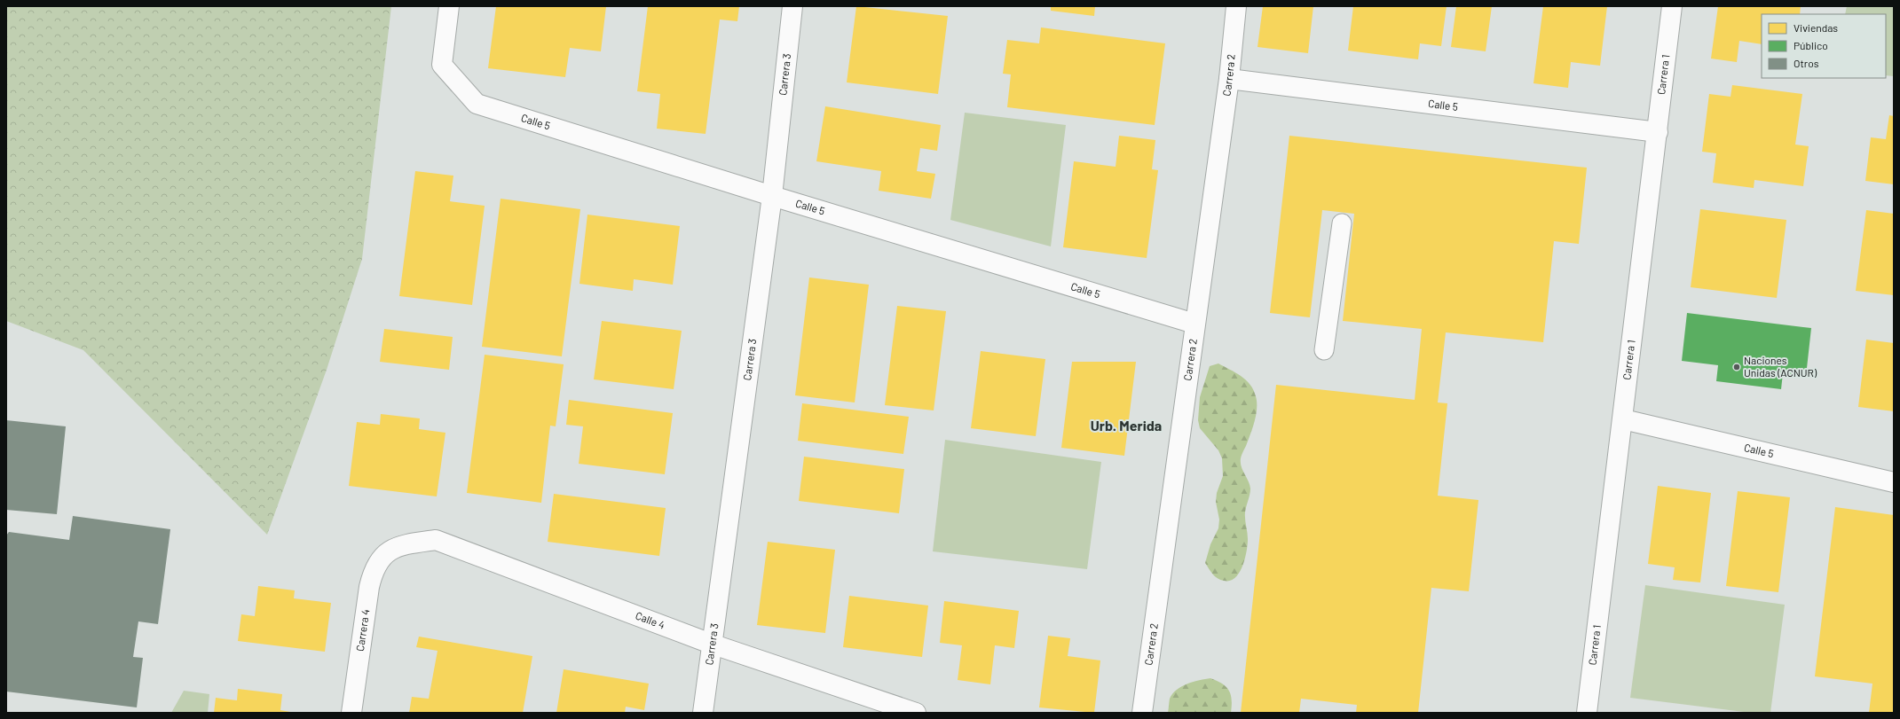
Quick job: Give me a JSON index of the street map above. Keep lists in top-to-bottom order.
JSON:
{
  "streets": {
    "street": [
      "Carrera 3",
      "Carrera 1",
      "Carrera 2",
      "Calle 5",
      "Calle 4",
      "Carrera 4"
    ]
  },
  "crossings": [
    ["Carrera 3", "Calle 5"],
    ["Carrera 3", "Calle 4"],
    ["Carrera 1", "Calle 5"],
    ["Carrera 2", "Calle 5"],
    ["Calle 4", "Carrera 4"]
  ],
  "districts": ["Urb. Merida"],
  "places": ["Naciones Unidas (ACNUR)"],
  "legend": ["Viviendas", "Público", "Otros"]
}
